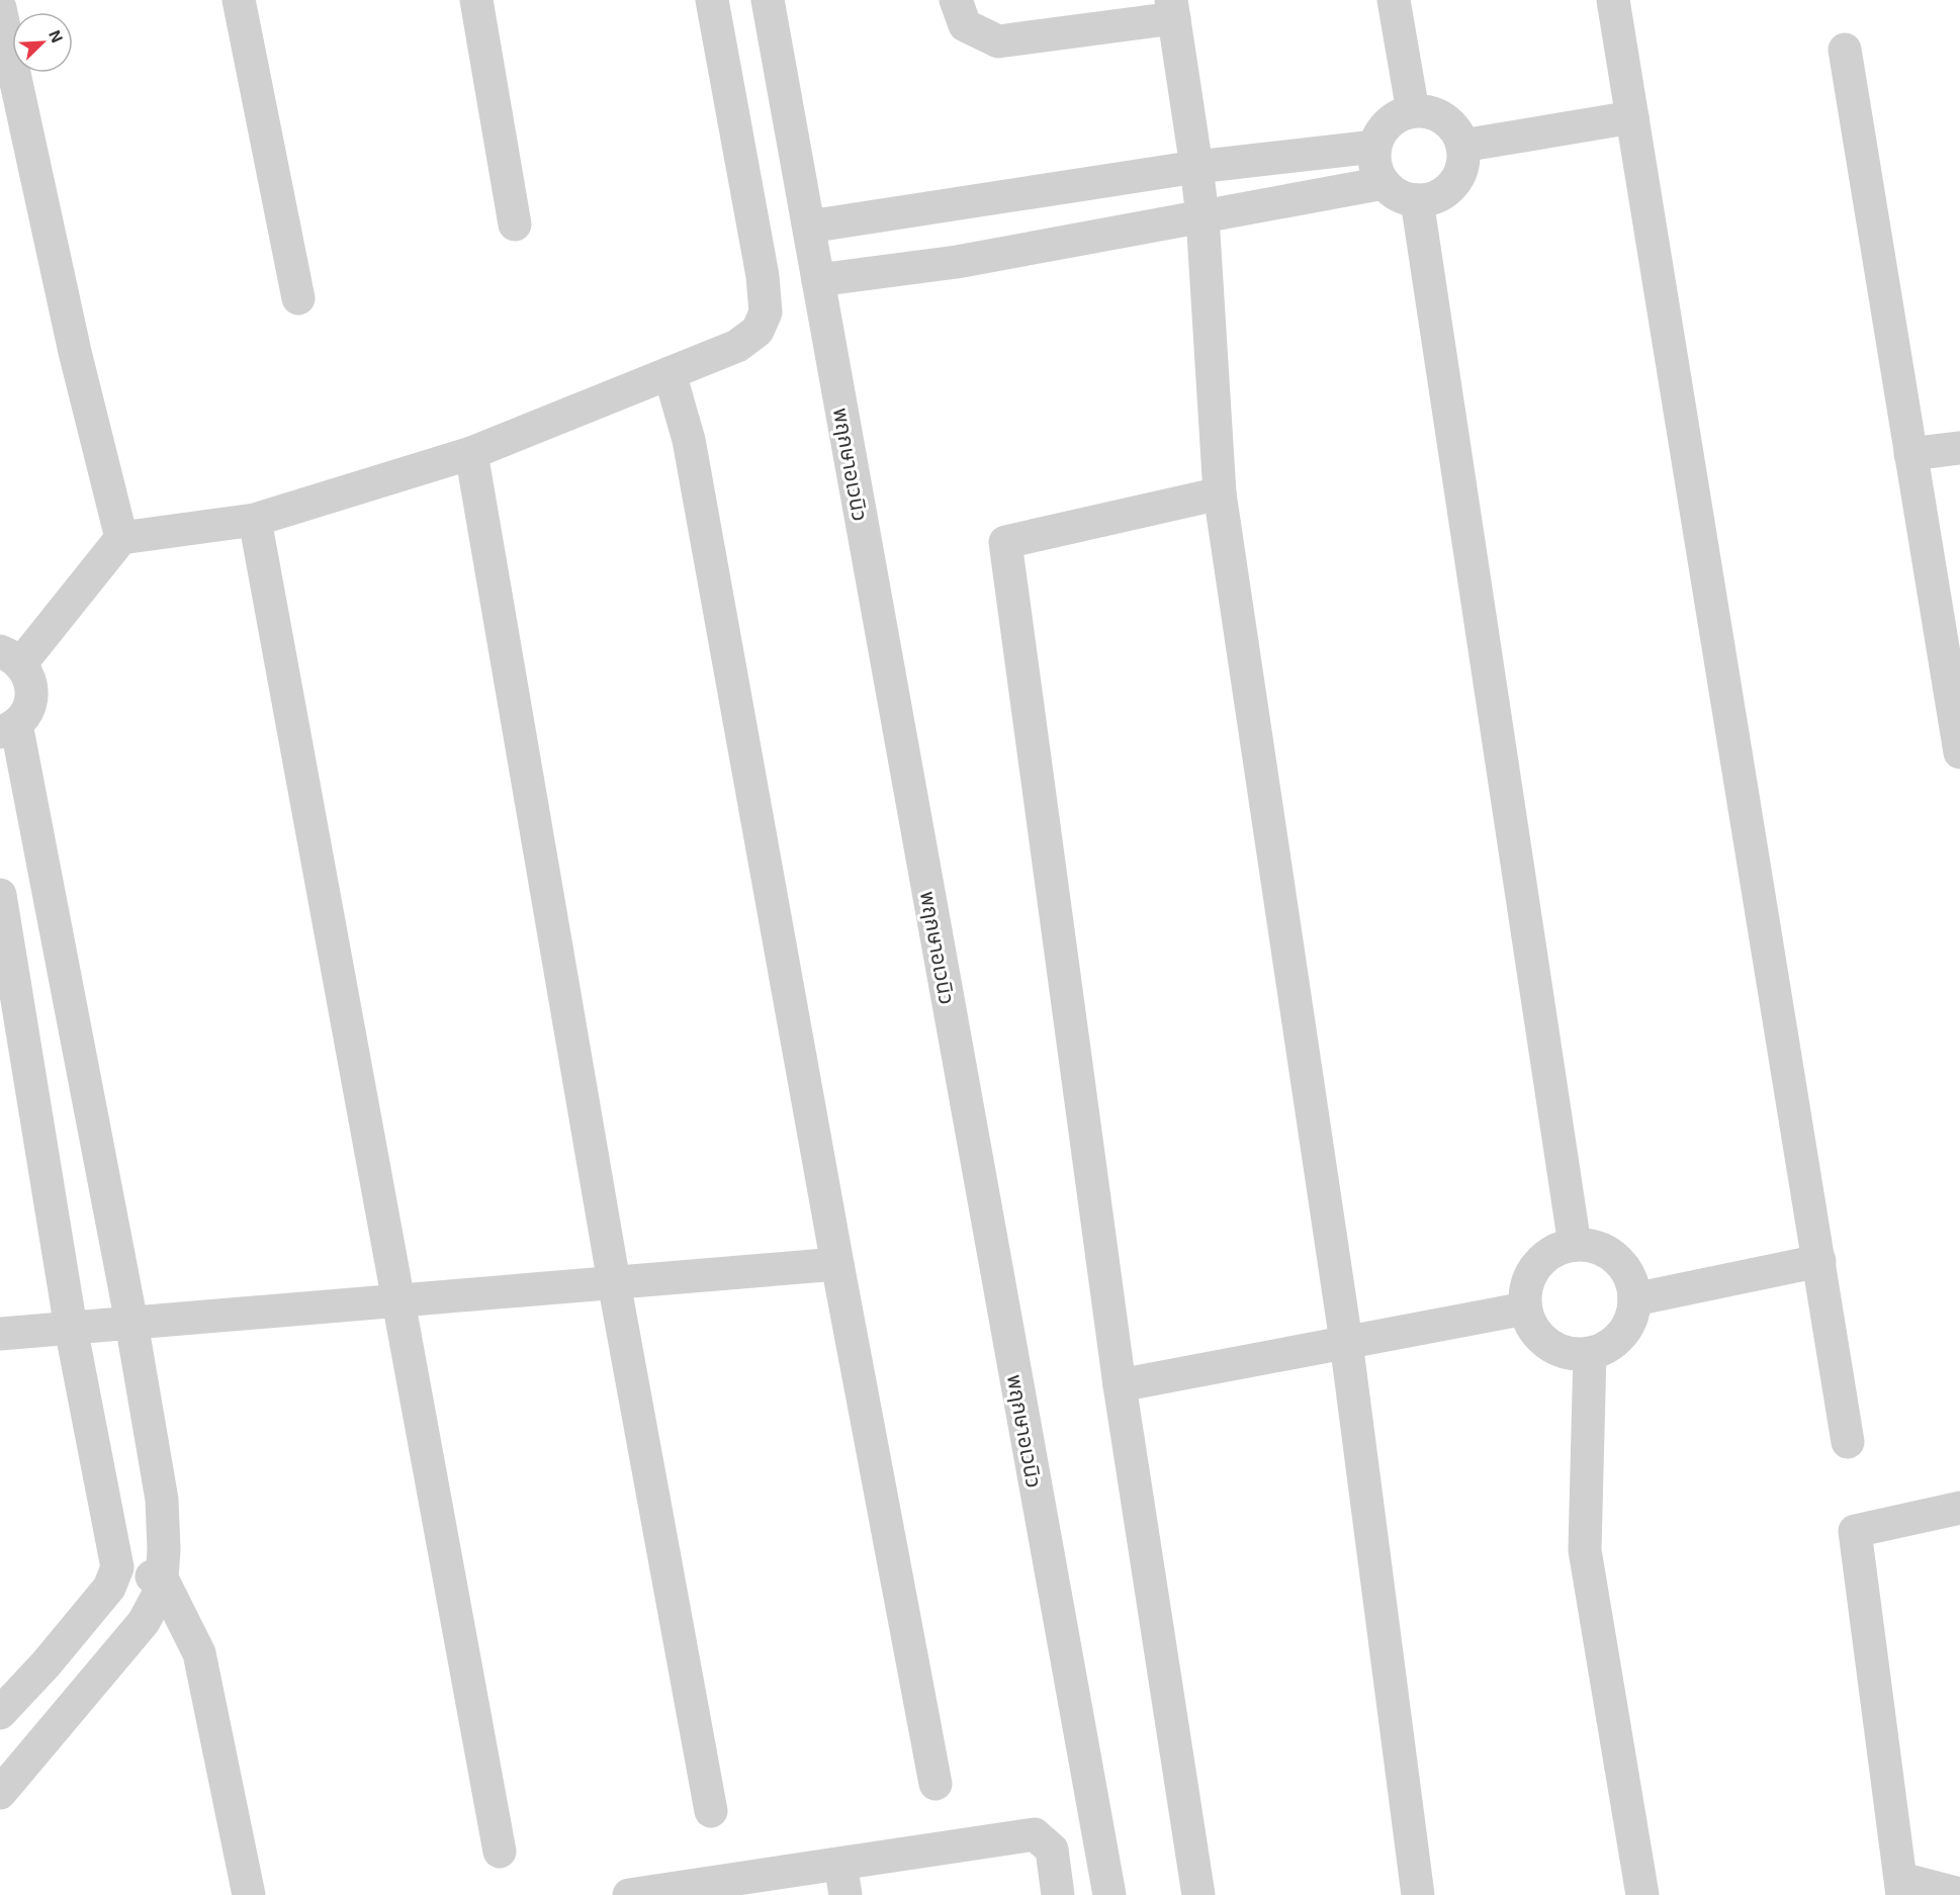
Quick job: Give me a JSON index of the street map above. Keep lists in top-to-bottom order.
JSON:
{
  "streets": {
    "street": ["พฤกษาอเวนิว"]
  },
  "north": "top right"
}
